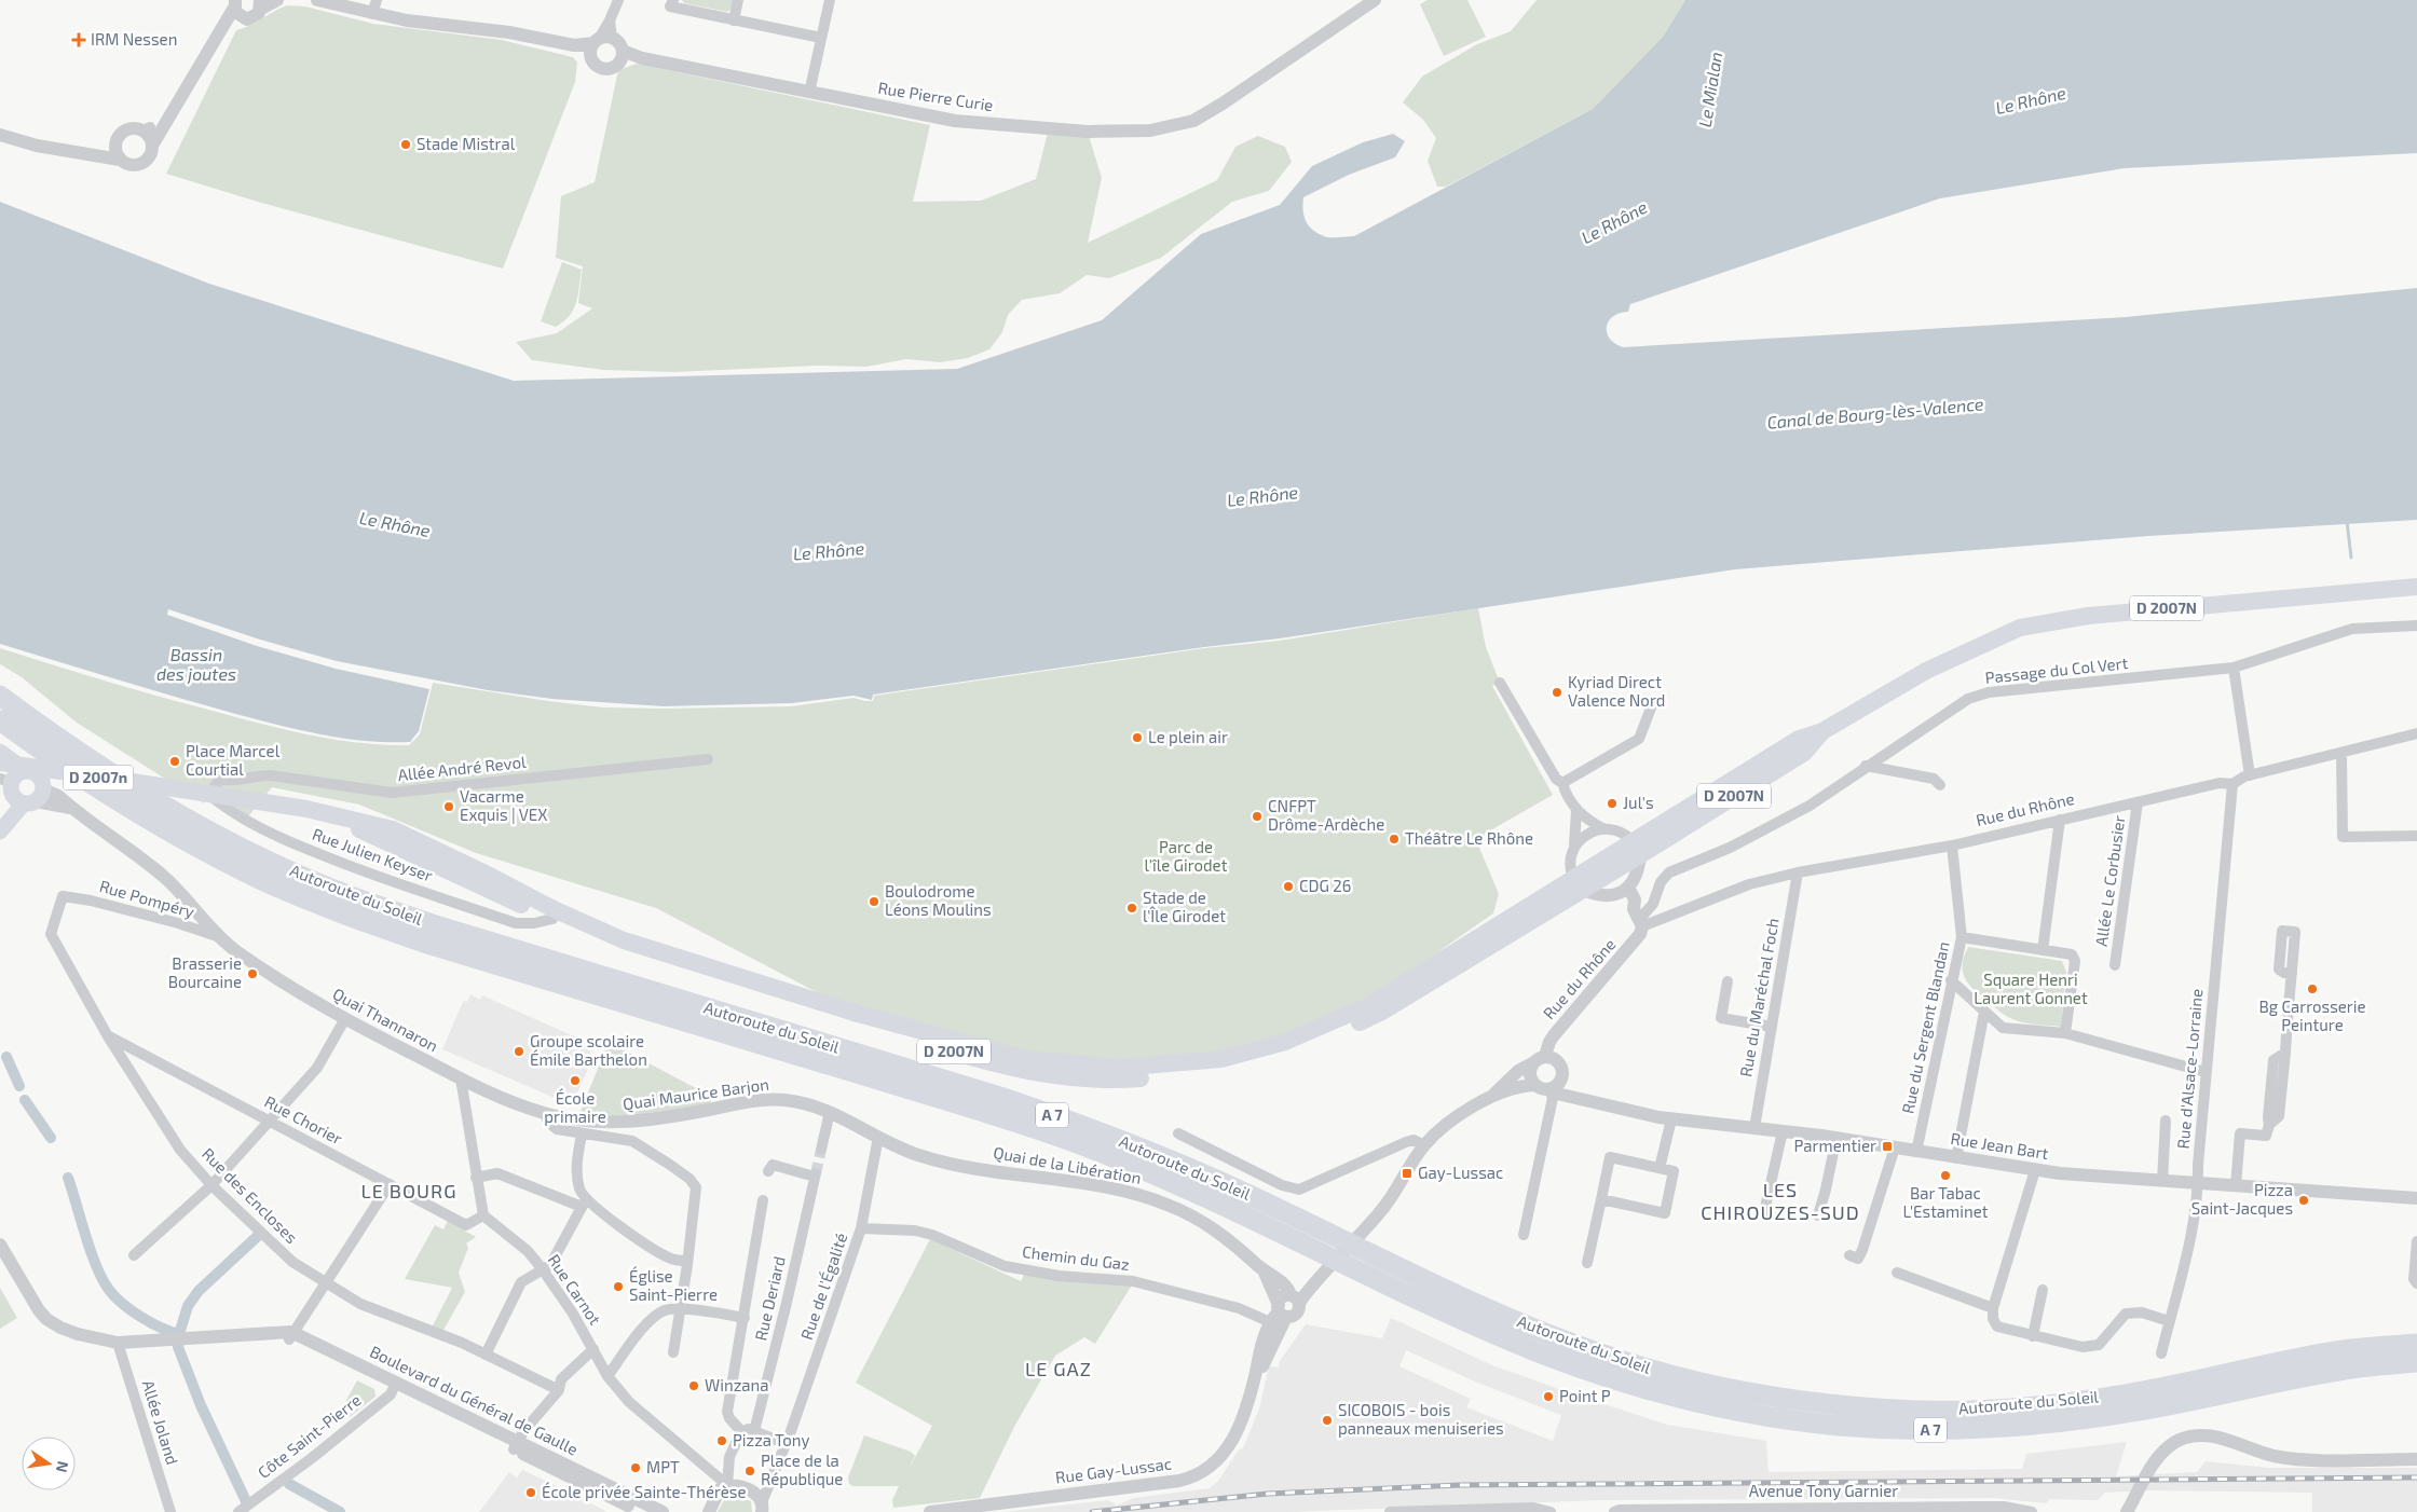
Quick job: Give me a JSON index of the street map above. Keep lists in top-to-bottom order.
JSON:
{
  "streets": {
    "highway": ["Autoroute du Soleil", "A 7"],
    "main road": ["D 2007N", "D 2007n"],
    "street": [
      "Rue Pierre Curie",
      "Passage du Col Vert",
      "Allée André Revol",
      "Rue du Rhône",
      "Rue Julien Keyser",
      "Allée Le Corbusier",
      "Rue Pompéry",
      "Rue du Maréchal Foch",
      "Quai Thannaron",
      "Rue du Sergent Blandan",
      "Rue d'Alsace-Lorraine",
      "Quai Maurice Barjon",
      "Rue Chorier",
      "Rue Jean Bart",
      "Quai de la Libération",
      "Rue des Encloses",
      "Chemin du Gaz",
      "Rue de l'Égalité",
      "Rue Carnot",
      "Rue Deriard",
      "Boulevard du Général de Gaulle",
      "Allée Joland",
      "Côte Saint-Pierre",
      "Rue Gay-Lussac",
      "Avenue Tony Garnier"
    ]
  },
  "crossings": [
    ["D 2007N", "D 2007n"],
    ["D 2007N", "Rue Julien Keyser"],
    ["Passage du Col Vert", "Rue du Rhône"],
    ["Allée André Revol", "Rue Julien Keyser"],
    ["Rue du Rhône", "Allée Le Corbusier"],
    ["Rue du Rhône", "Rue du Maréchal Foch"],
    ["Rue du Rhône", "Rue du Sergent Blandan"],
    ["Rue du Rhône", "Rue d'Alsace-Lorraine"],
    ["Rue du Rhône", "Rue Jean Bart"],
    ["Rue Pompéry", "Quai Thannaron"],
    ["Rue Pompéry", "Rue des Encloses"],
    ["Rue du Maréchal Foch", "Rue Jean Bart"],
    ["Quai Thannaron", "Quai Maurice Barjon"],
    ["Rue du Sergent Blandan", "Rue Jean Bart"],
    ["Rue d'Alsace-Lorraine", "Rue Jean Bart"],
    ["Quai Maurice Barjon", "Quai de la Libération"],
    ["Quai Maurice Barjon", "Rue de l'Égalité"],
    ["Rue Chorier", "Rue des Encloses"],
    ["Rue Chorier", "Rue Carnot"],
    ["Quai de la Libération", "Rue de l'Égalité"],
    ["Quai de la Libération", "Rue Gay-Lussac"],
    ["Chemin du Gaz", "Rue de l'Égalité"],
    ["Chemin du Gaz", "Rue Gay-Lussac"],
    ["Boulevard du Général de Gaulle", "Allée Joland"],
    ["Boulevard du Général de Gaulle", "Côte Saint-Pierre"]
  ],
  "districts": ["LES CHIROUZES-SUD", "LE BOURG", "LE GAZ"],
  "water": [
    "Le Mialan",
    "Le Rhône",
    "Canal de Bourg-lès-Valence",
    "Bassin des joutes"
  ],
  "parks": ["Parc de l'île Girodet", "Square Henri Laurent Gonnet"],
  "places": {
    "health": ["IRM Nessen"],
    "other": [
      "Stade Mistral",
      "Kyriad Direct Valence Nord",
      "Le plein air",
      "Place Marcel Courtial",
      "Jul's",
      "Vacarme Exquis | VEX",
      "CNFPT Drôme-Ardèche",
      "Théâtre Le Rhône",
      "CDG 26",
      "Boulodrome Léons Moulins",
      "Stade de l'Île Girodet",
      "Brasserie Bourcaine",
      "Bg Carrosserie Peinture",
      "Groupe scolaire Émile Barthelon",
      "École primaire",
      "Bar Tabac L'Estaminet",
      "Pizza Saint-Jacques",
      "Église Saint-Pierre",
      "Winzana",
      "Point P",
      "SICOBOIS - bois panneaux menuiseries",
      "Pizza Tony",
      "MPT",
      "Place de la République",
      "École privée Sainte-Thérèse"
    ],
    "transit": ["Parmentier", "Gay-Lussac"]
  },
  "north": "right"
}
